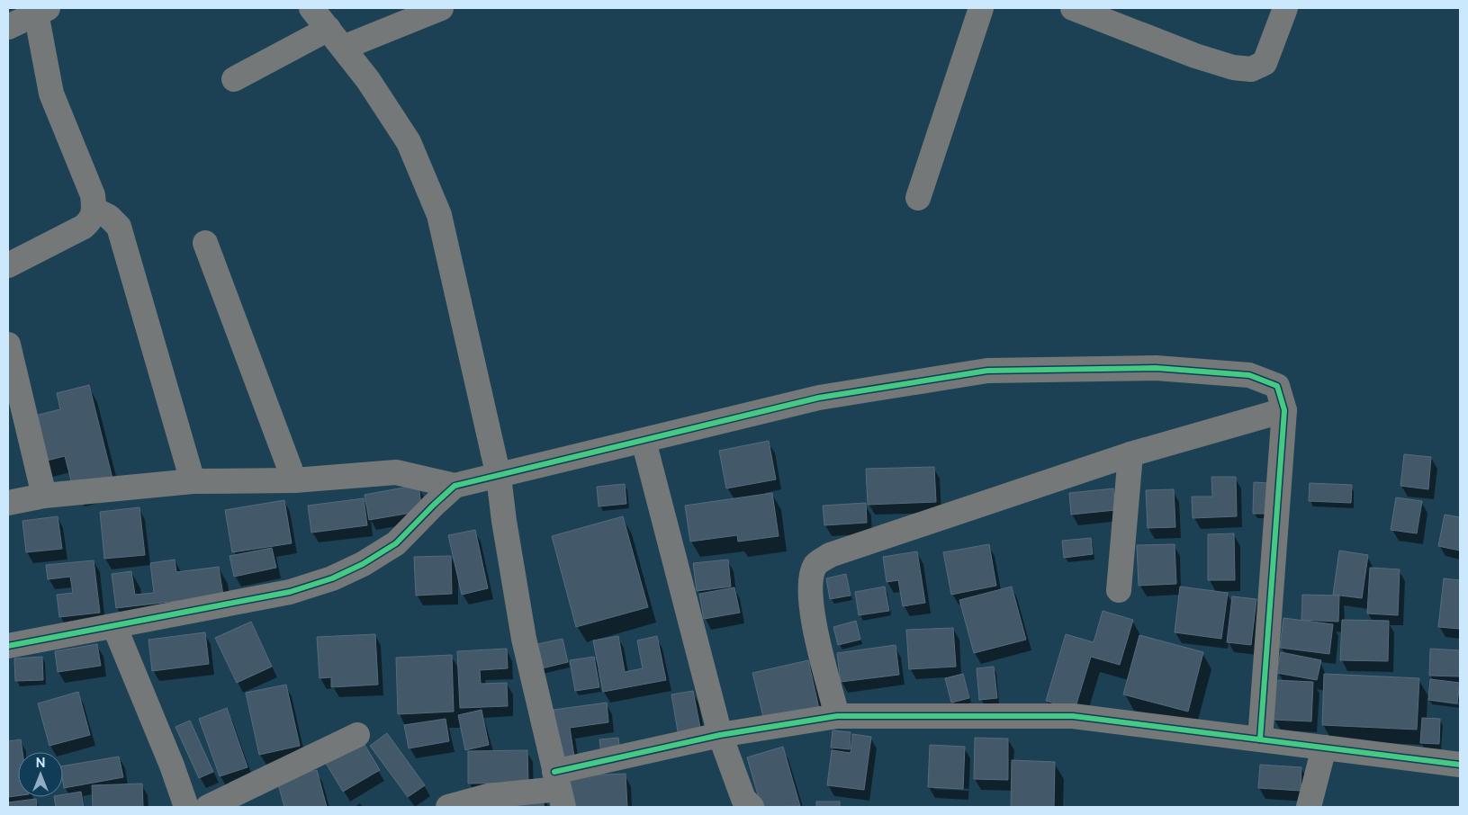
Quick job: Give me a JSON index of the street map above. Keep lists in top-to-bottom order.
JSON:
{
  "north": "top"
}
